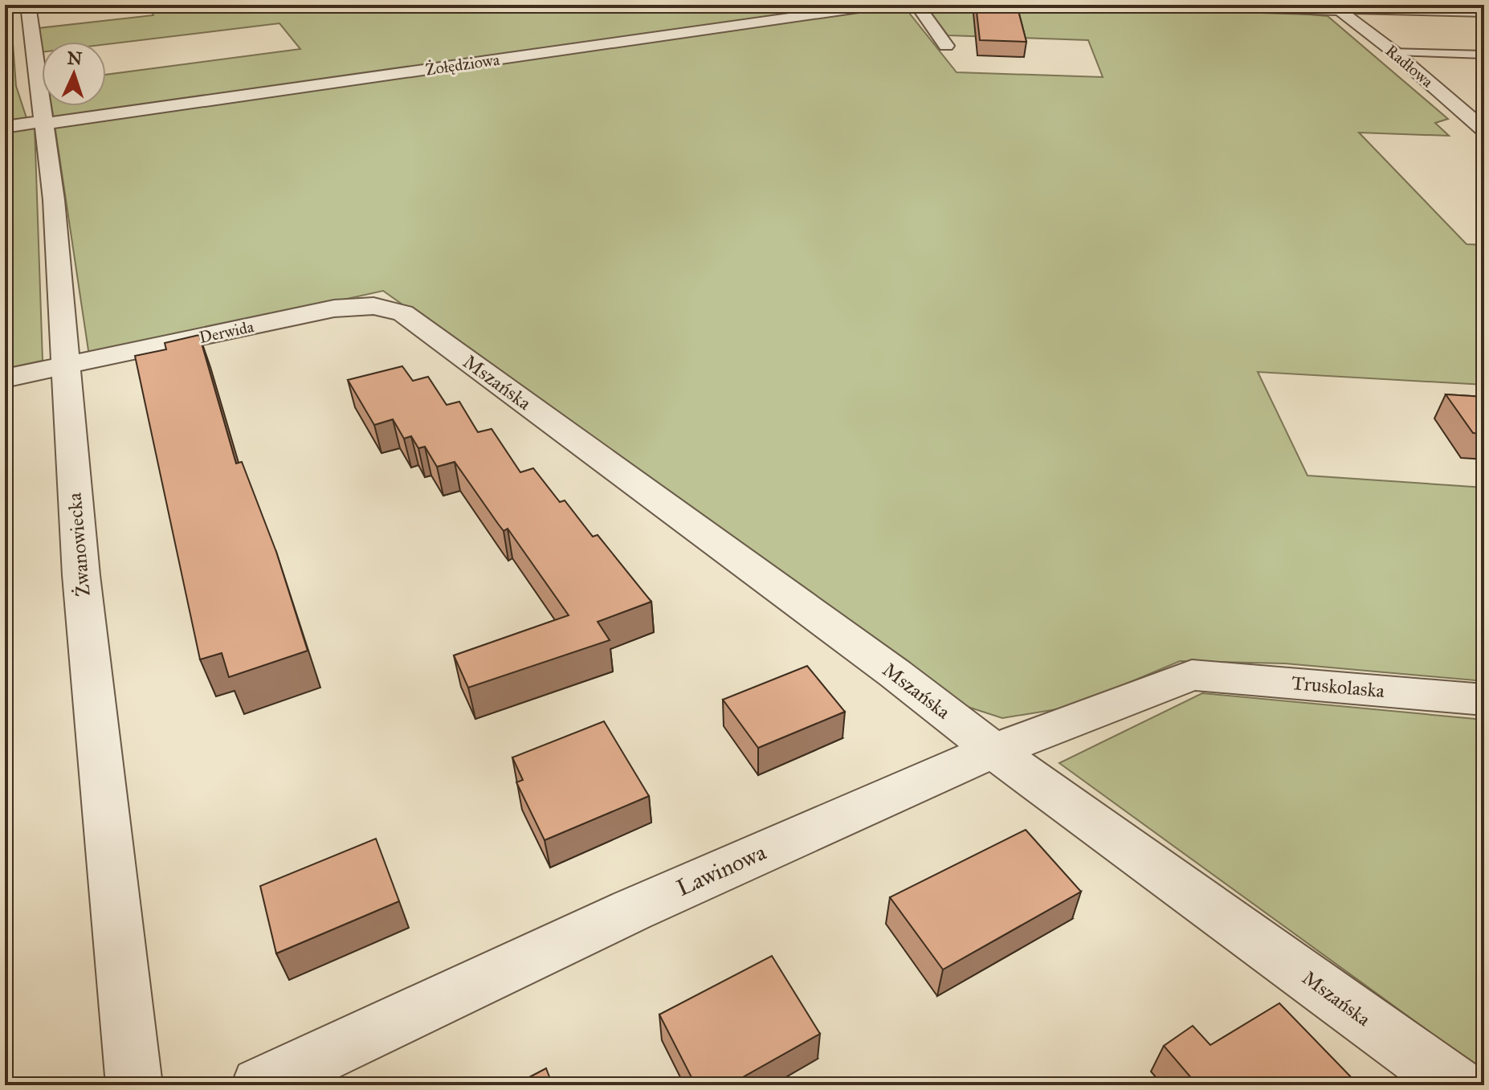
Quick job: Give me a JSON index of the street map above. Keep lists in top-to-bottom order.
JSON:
{
  "streets": {
    "street": [
      "Żołędziowa",
      "Radłowa",
      "Derwida",
      "Mszańska",
      "Żwanowiecka",
      "Truskolaska",
      "Lawinowa"
    ]
  },
  "crossings": [
    ["Żołędziowa", "Żwanowiecka"],
    ["Derwida", "Mszańska"],
    ["Derwida", "Żwanowiecka"],
    ["Mszańska", "Lawinowa"],
    ["Truskolaska", "Lawinowa"]
  ],
  "north": "top"
}
